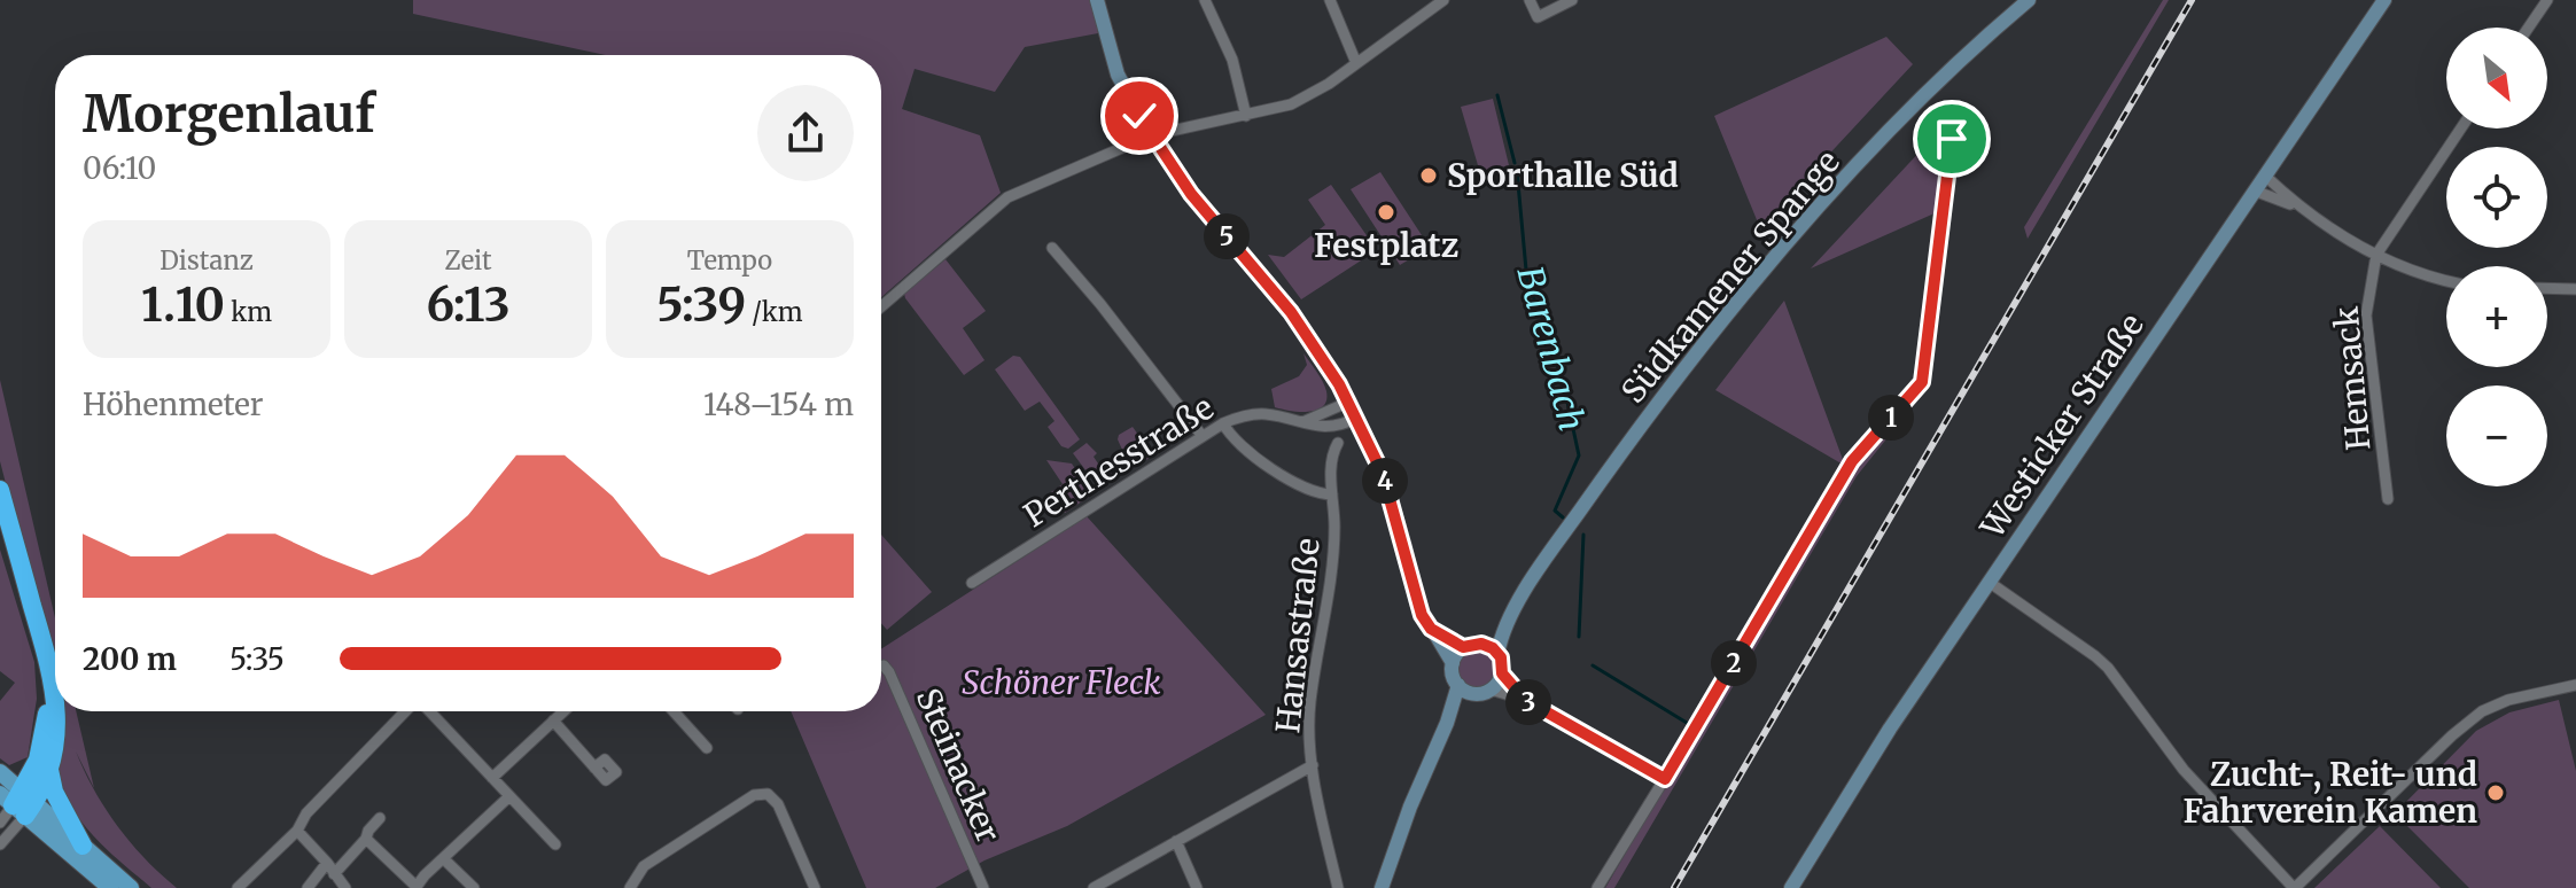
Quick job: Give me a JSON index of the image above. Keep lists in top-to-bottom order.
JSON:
{
  "streets": {
    "street": [
      "Südkamener Spange",
      "Hemsack",
      "Westicker Straße",
      "Perthesstraße",
      "Hansastraße",
      "Steinacker"
    ]
  },
  "crossings": [
    ["Perthesstraße", "Hansastraße"]
  ],
  "water": ["Barenbach"],
  "parks": ["Schöner Fleck"],
  "places": ["Sporthalle Süd", "Festplatz", "Zucht-, Reit- und Fahrverein Kamen"],
  "north": "bottom right",
  "page": {
    "map_buttons": ["+", "−"],
    "heading": ["Morgenlauf", "06:10"],
    "stats": [
      ["Distanz", "1.10 km"],
      ["Zeit", "6:13"],
      ["Tempo", "5:39 /km"]
    ],
    "pins": [
      "5",
      "1",
      "4",
      "2",
      "3"
    ],
    "chart": ["Höhenmeter", "148–154 m"],
    "list": [
      {
        "name": "200 m",
        "note": "5:35"
      }
    ]
  }
}
